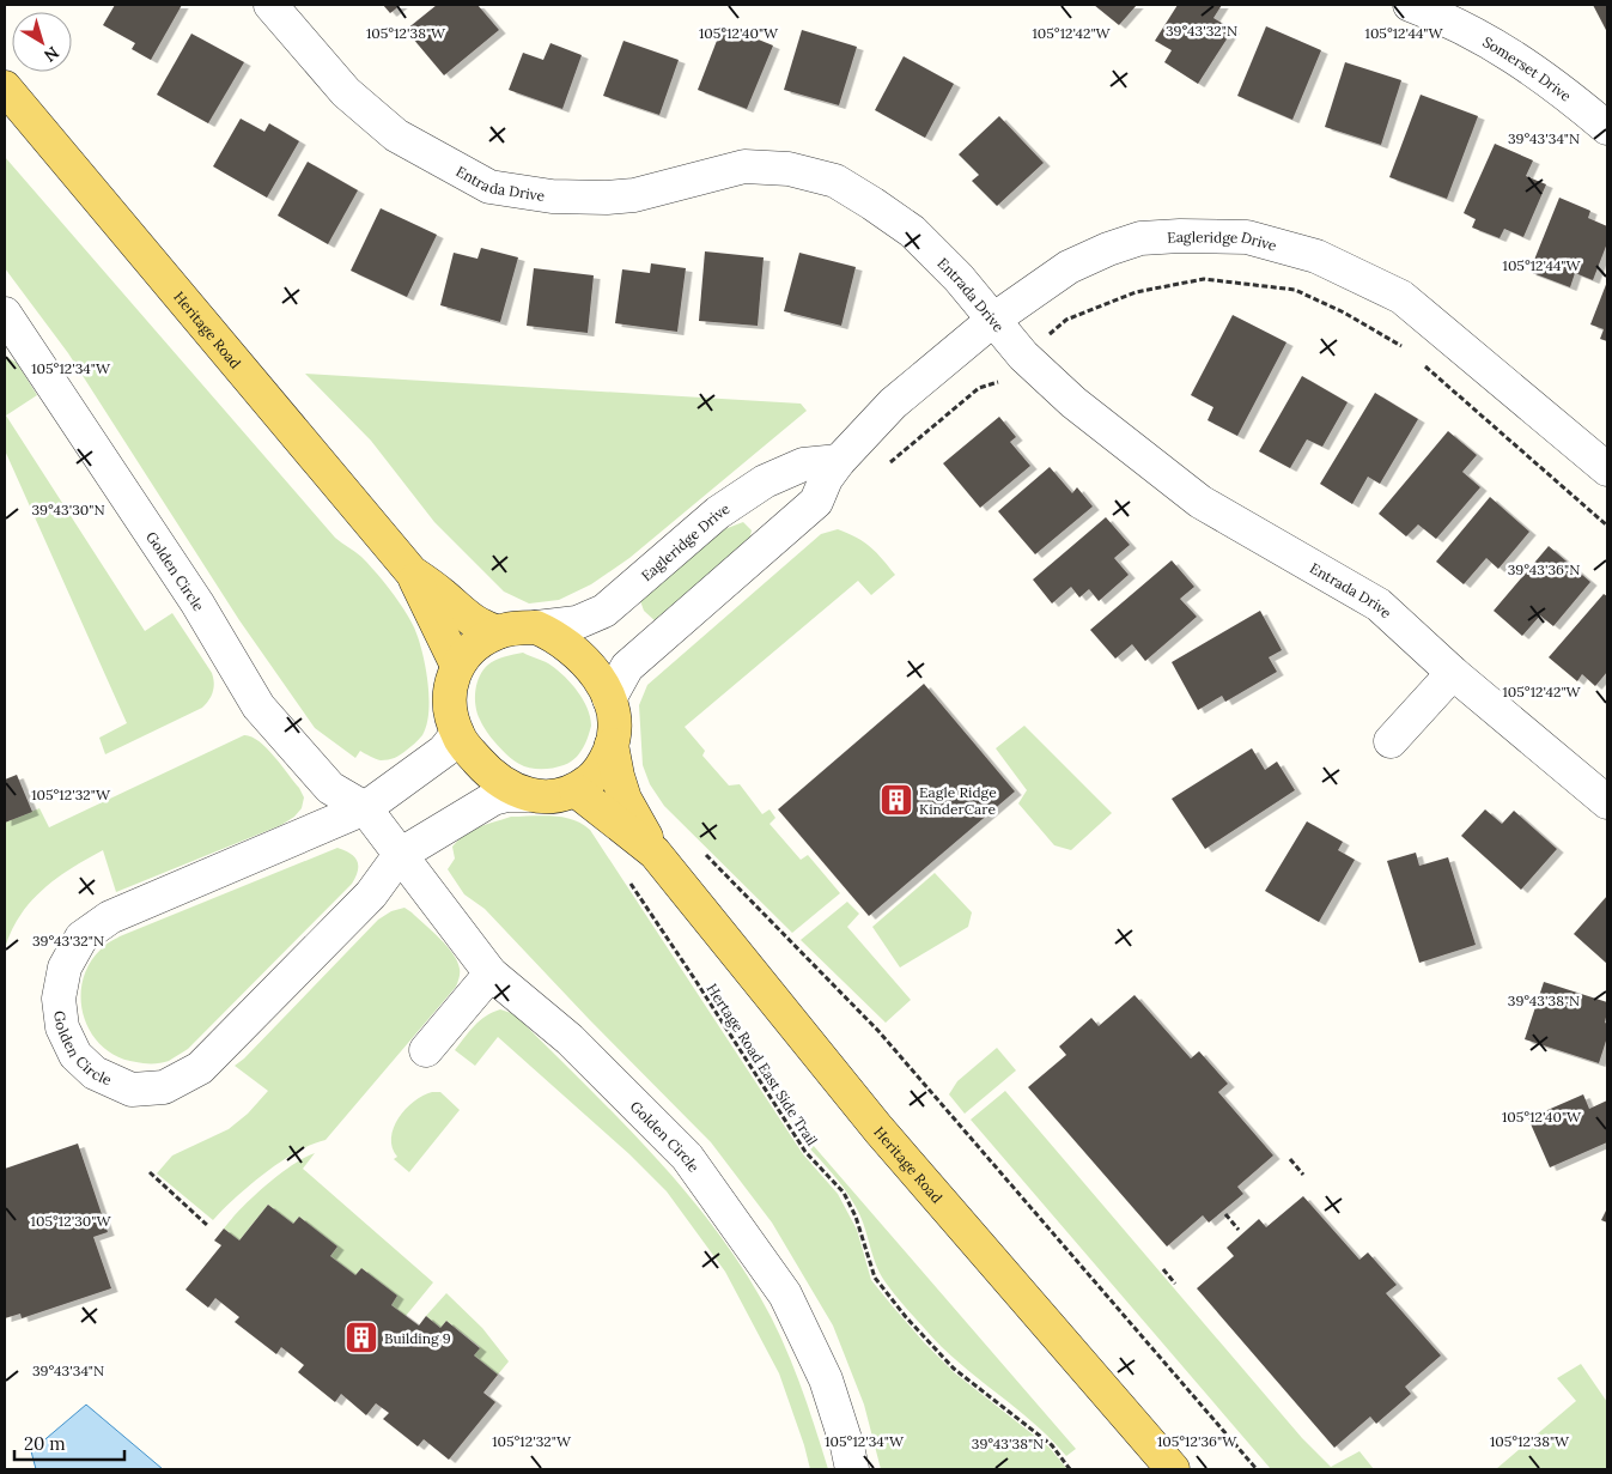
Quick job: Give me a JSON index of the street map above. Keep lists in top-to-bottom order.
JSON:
{
  "streets": {
    "main road": ["Heritage Road"],
    "street": [
      "Somerset Drive",
      "Entrada Drive",
      "Eagleridge Drive",
      "Golden Circle"
    ],
    "path": ["Hertage Road East Side Trail"]
  },
  "crossings": [
    ["Entrada Drive", "Eagleridge Drive"],
    ["Eagleridge Drive", "Heritage Road"],
    ["Eagleridge Drive", "Golden Circle"],
    ["Heritage Road", "Golden Circle"]
  ],
  "places": {
    "building": ["Eagle Ridge KinderCare", "Building 9"]
  },
  "scale_bar": "20 m",
  "north": "bottom right",
  "coordinates": [
    "39°43'32\"N",
    "105°12'38\"W",
    "105°12'40\"W",
    "105°12'42\"W",
    "105°12'44\"W",
    "39°43'34\"N",
    "105°12'34\"W",
    "39°43'30\"N",
    "39°43'36\"N",
    "105°12'32\"W",
    "39°43'38\"N",
    "105°12'30\"W",
    "105°12'36\"W"
  ]
}
